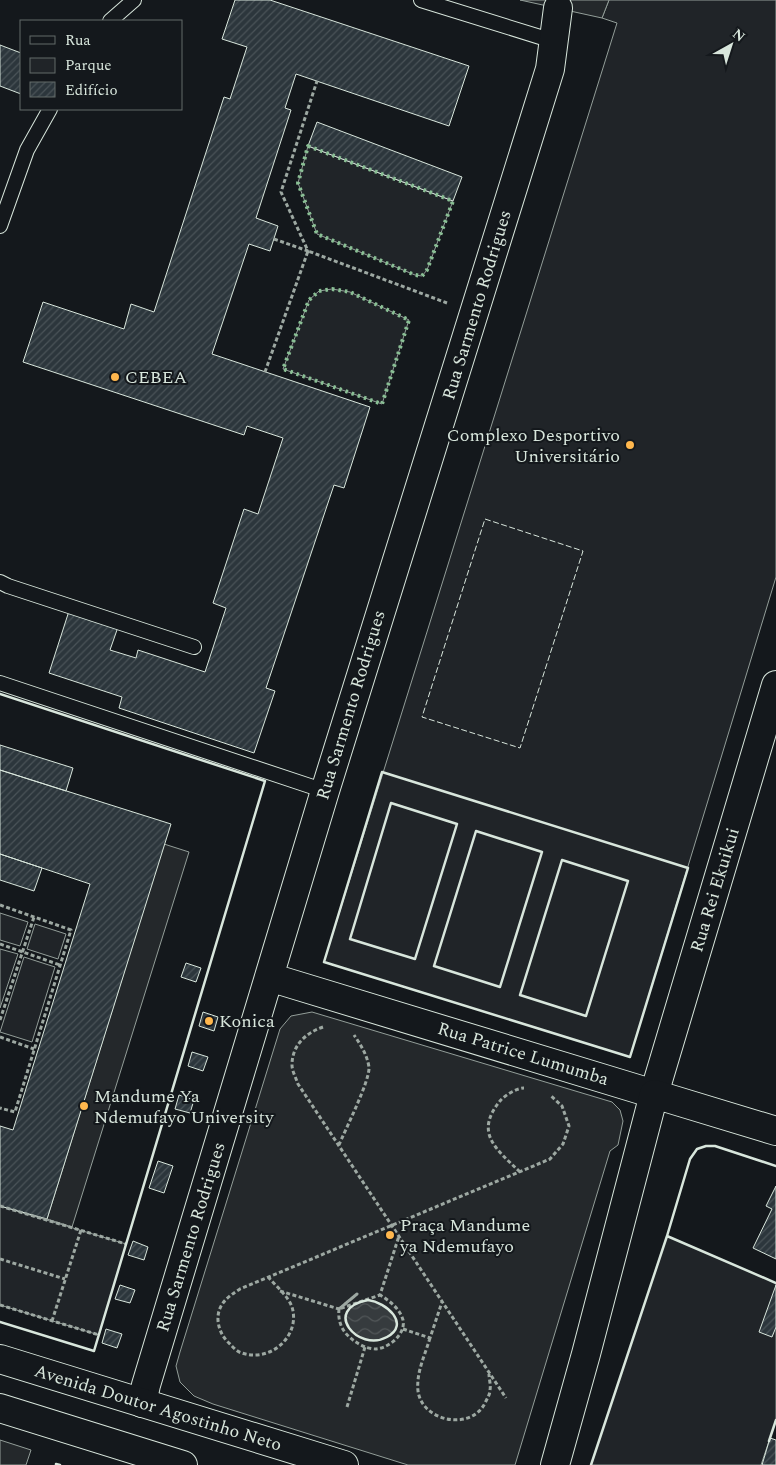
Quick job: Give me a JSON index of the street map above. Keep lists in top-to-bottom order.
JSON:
{
  "streets": {
    "street": [
      "Rua Sarmento Rodrigues",
      "Rua Rei Ekuikui",
      "Rua Patrice Lumumba",
      "Avenida Doutor Agostinho Neto"
    ]
  },
  "crossings": [
    ["Rua Sarmento Rodrigues", "Rua Patrice Lumumba"],
    ["Rua Sarmento Rodrigues", "Avenida Doutor Agostinho Neto"],
    ["Rua Rei Ekuikui", "Rua Patrice Lumumba"]
  ],
  "places": [
    "CEBEA",
    "Complexo Desportivo Universitário",
    "Konica",
    "Mandume Ya Ndemufayo University",
    "Praça Mandume ya Ndemufayo"
  ],
  "legend": ["Rua", "Parque", "Edifício"],
  "north": "top right"
}
